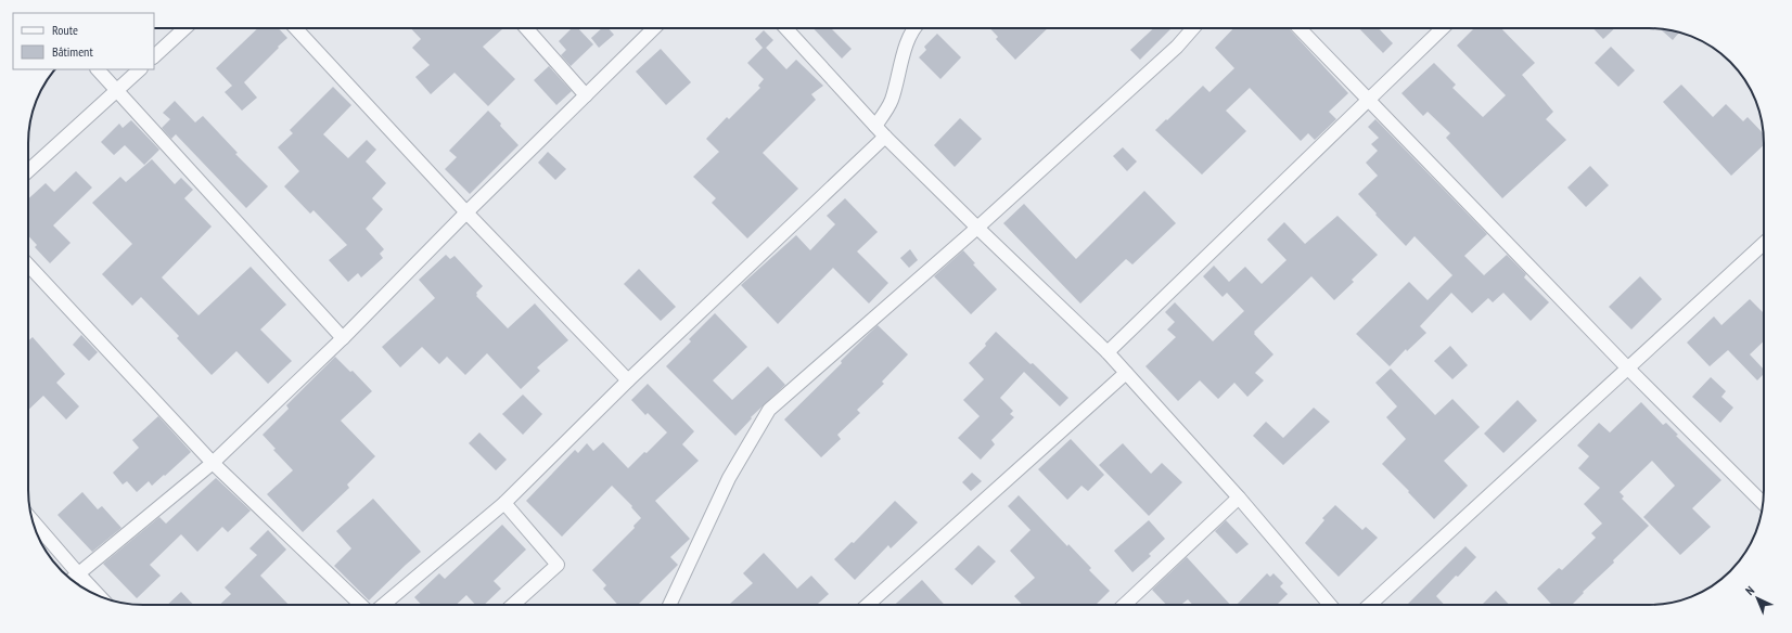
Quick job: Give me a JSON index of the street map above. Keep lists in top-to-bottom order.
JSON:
{
  "legend": ["Route", "Bâtiment"],
  "north": "top left"
}
